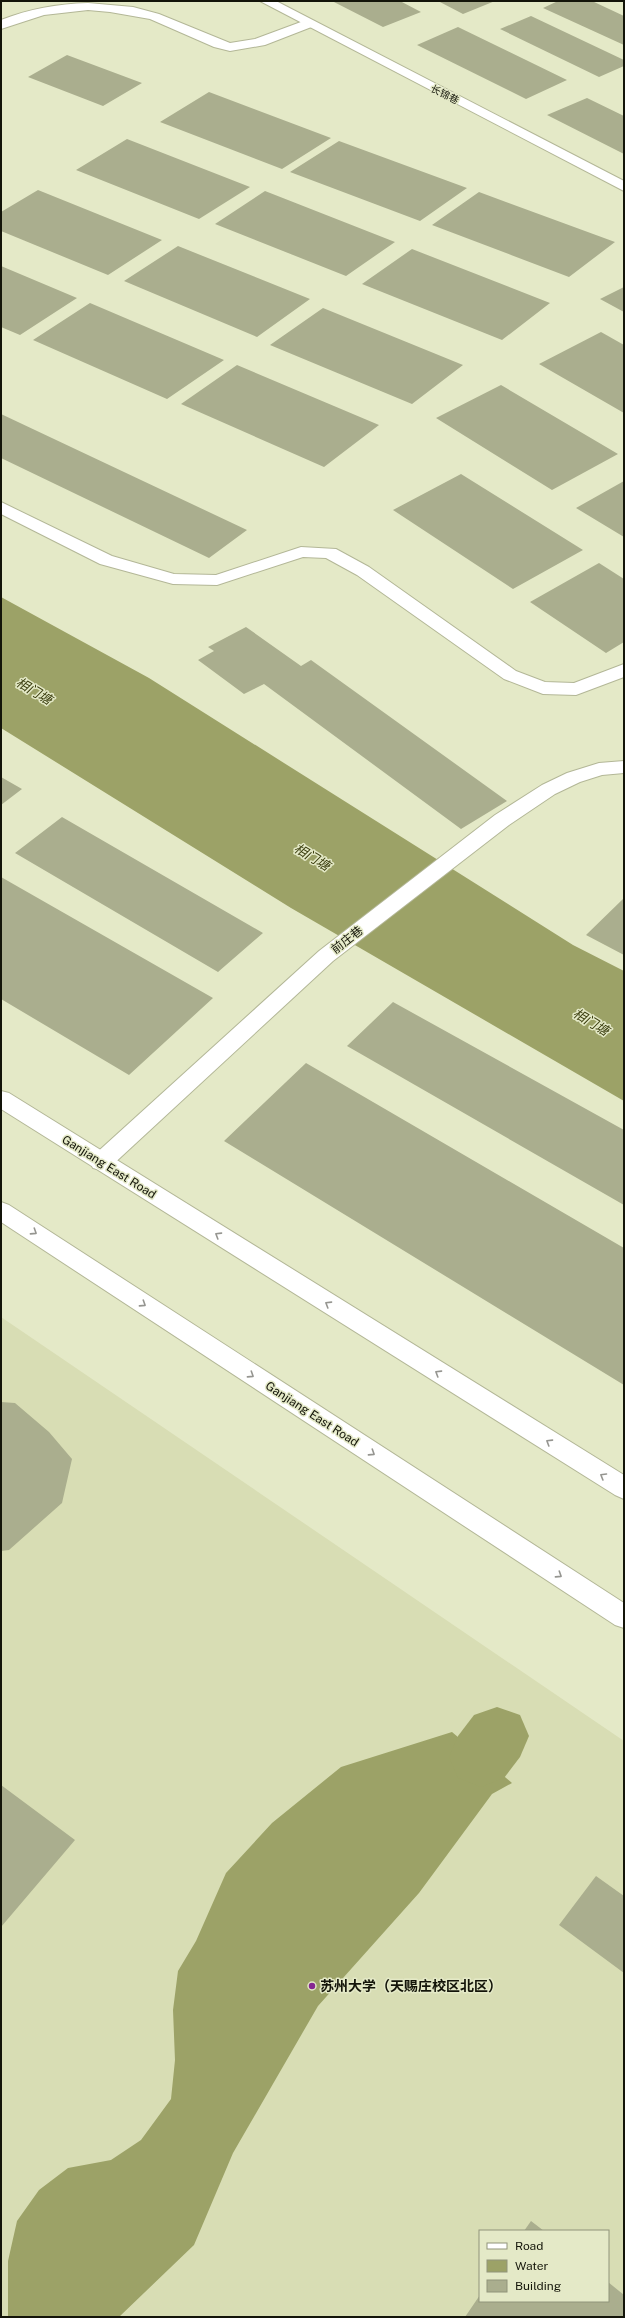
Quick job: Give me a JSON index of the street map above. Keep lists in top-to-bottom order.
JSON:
{
  "streets": {
    "street": ["长锦巷", "前庄巷", "Ganjiang East Road"]
  },
  "crossings": [
    ["前庄巷", "Ganjiang East Road"]
  ],
  "water": ["相门塘"],
  "places": ["苏州大学（天赐庄校区北区）"],
  "legend": ["Road", "Water", "Building"]
}
